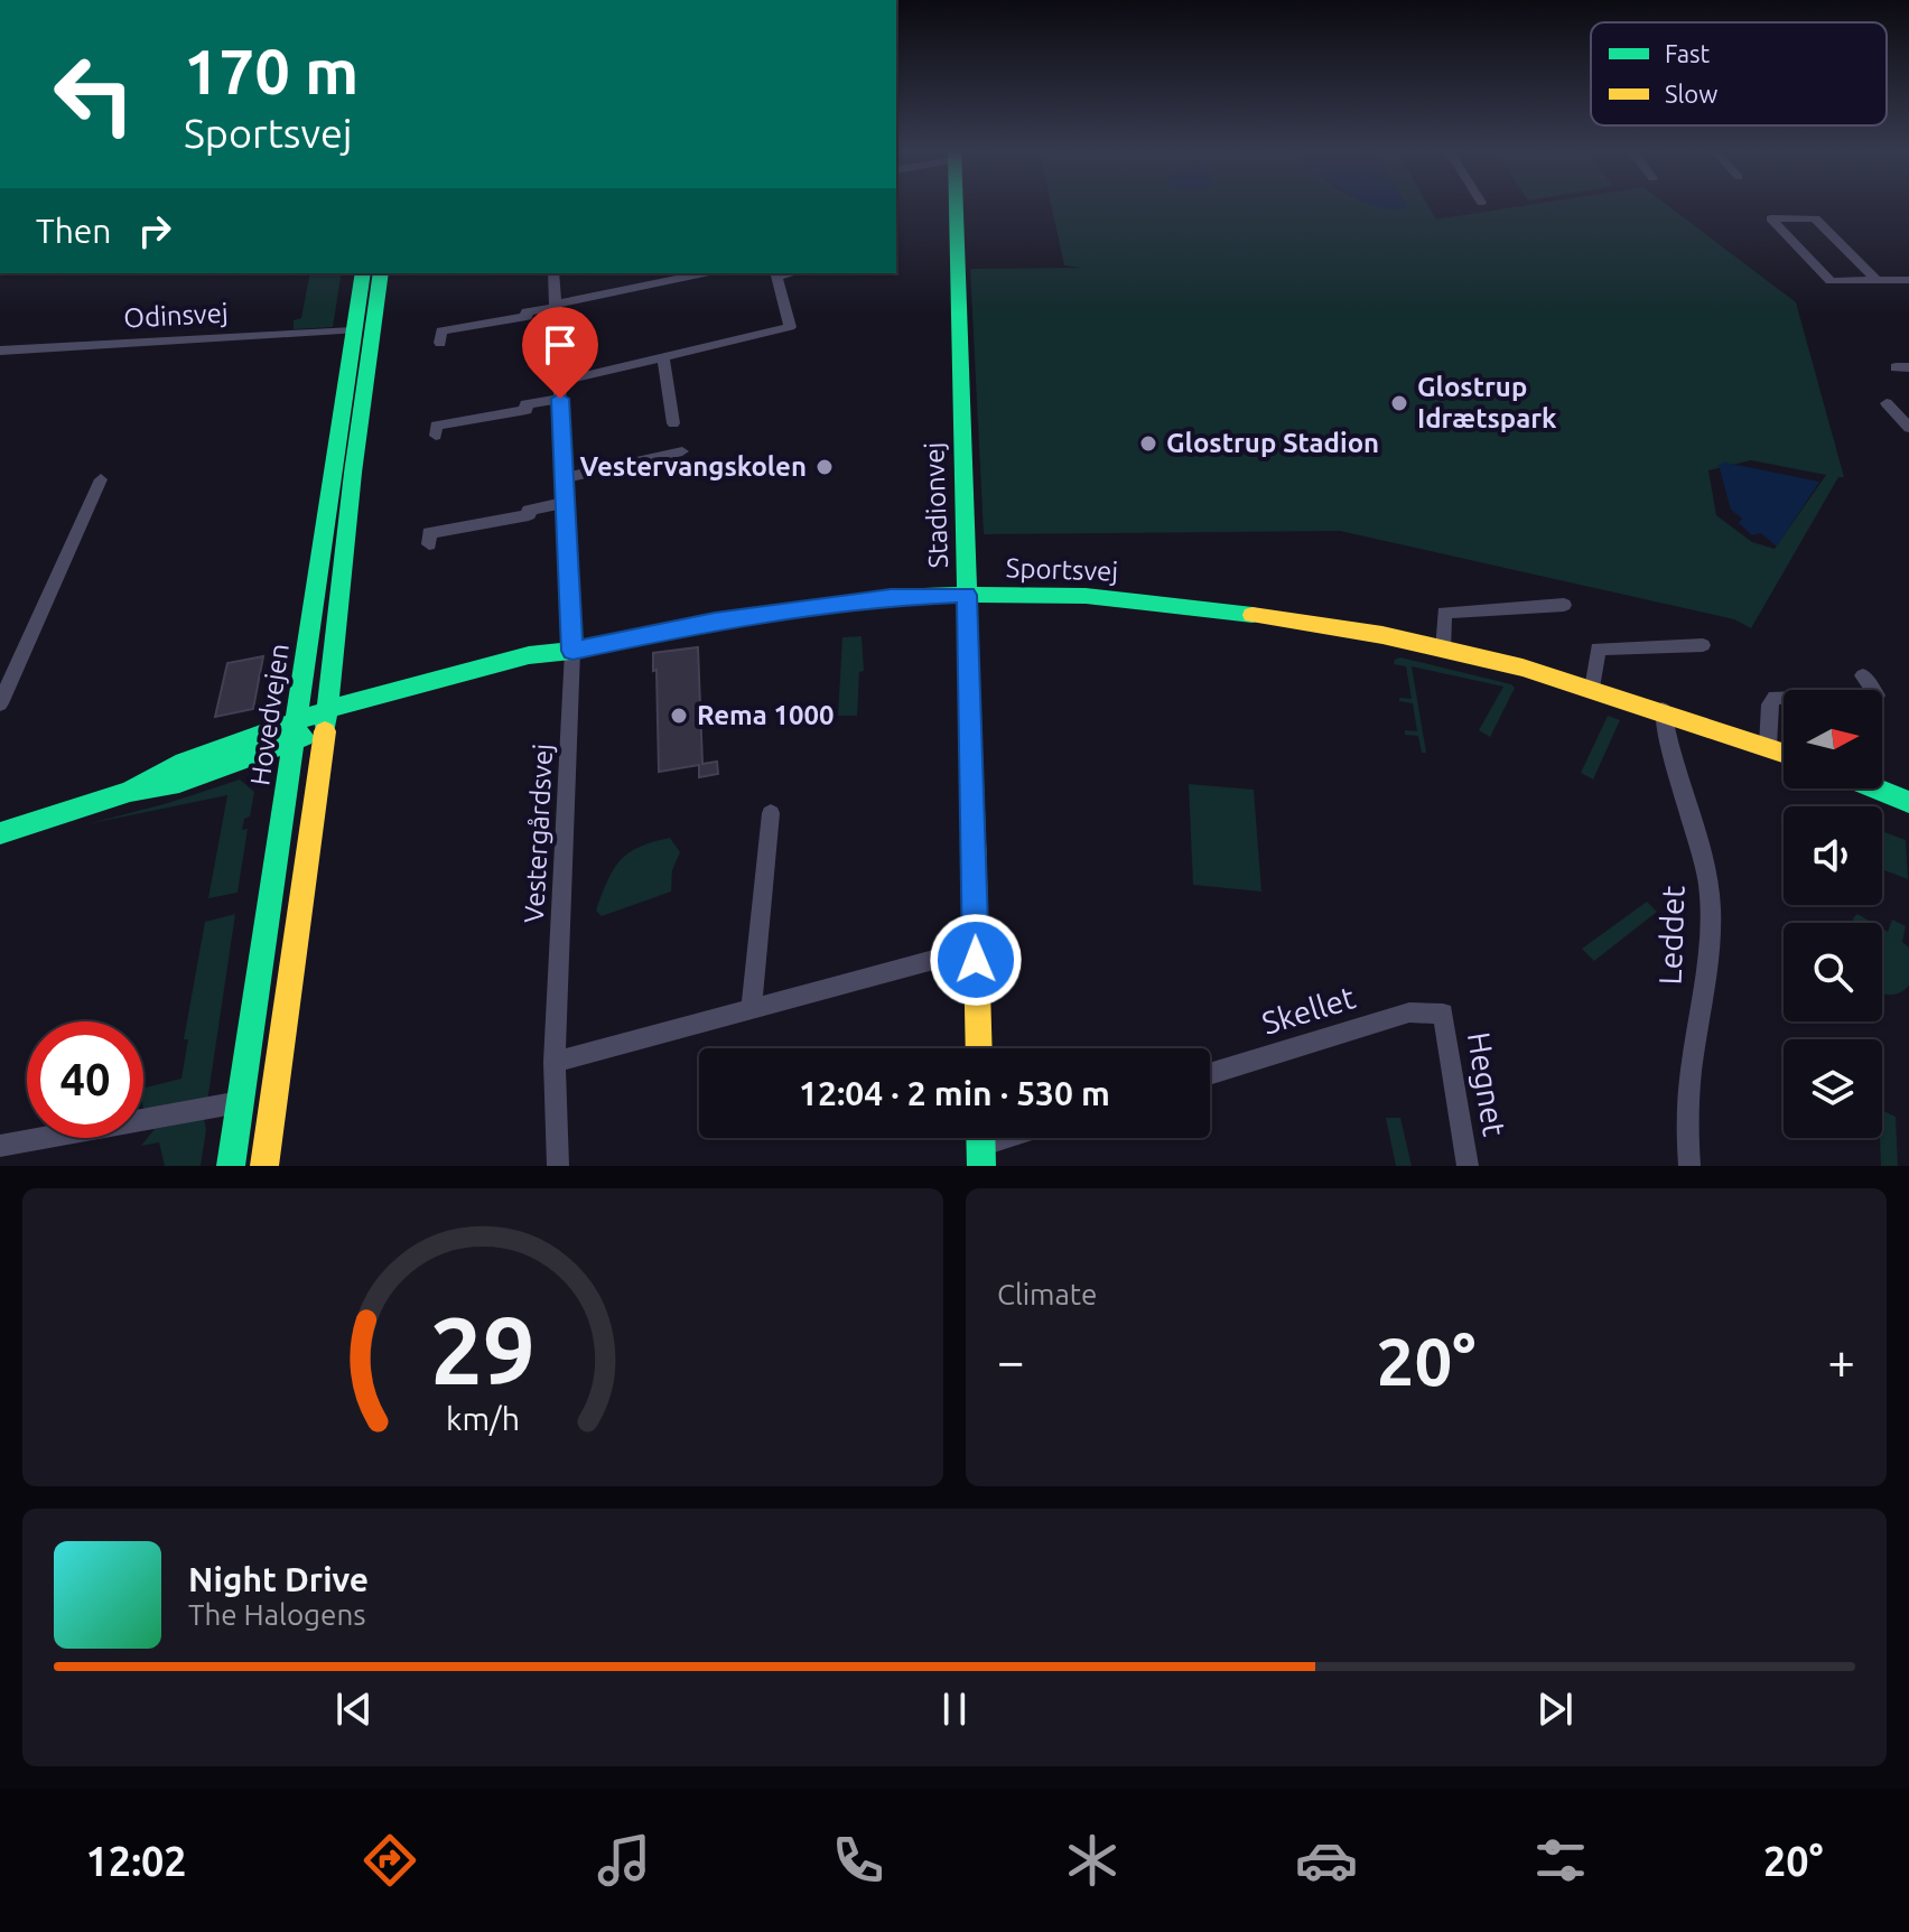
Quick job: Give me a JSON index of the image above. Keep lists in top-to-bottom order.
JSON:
{
  "streets": {
    "street": [
      "Odinsvej",
      "Stadionvej",
      "Sportsvej",
      "Hovedvejen",
      "Vestergårdsvej",
      "Leddet",
      "Skellet",
      "Hegnet"
    ]
  },
  "crossings": [
    ["Odinsvej", "Hovedvejen"],
    ["Stadionvej", "Sportsvej"],
    ["Sportsvej", "Hovedvejen"],
    ["Sportsvej", "Vestergårdsvej"],
    ["Sportsvej", "Leddet"],
    ["Skellet", "Hegnet"]
  ],
  "places": [
    "Glostrup Idrætspark",
    "Glostrup Stadion",
    "Vestervangskolen",
    "Rema 1000"
  ],
  "legend": ["Fast", "Slow"],
  "north": "right",
  "page": {
    "turn": ["170 m", "Sportsvej"],
    "then": "Then",
    "limit": "40",
    "trip": "12:04 · 2 min · 530 m",
    "tile": "Climate",
    "heat": ["−", "20°", "+"],
    "song": ["Night Drive", "The Halogens"],
    "tabs": ["12:02", "20°"],
    "gauge": ["29", "km/h"]
  }
}
